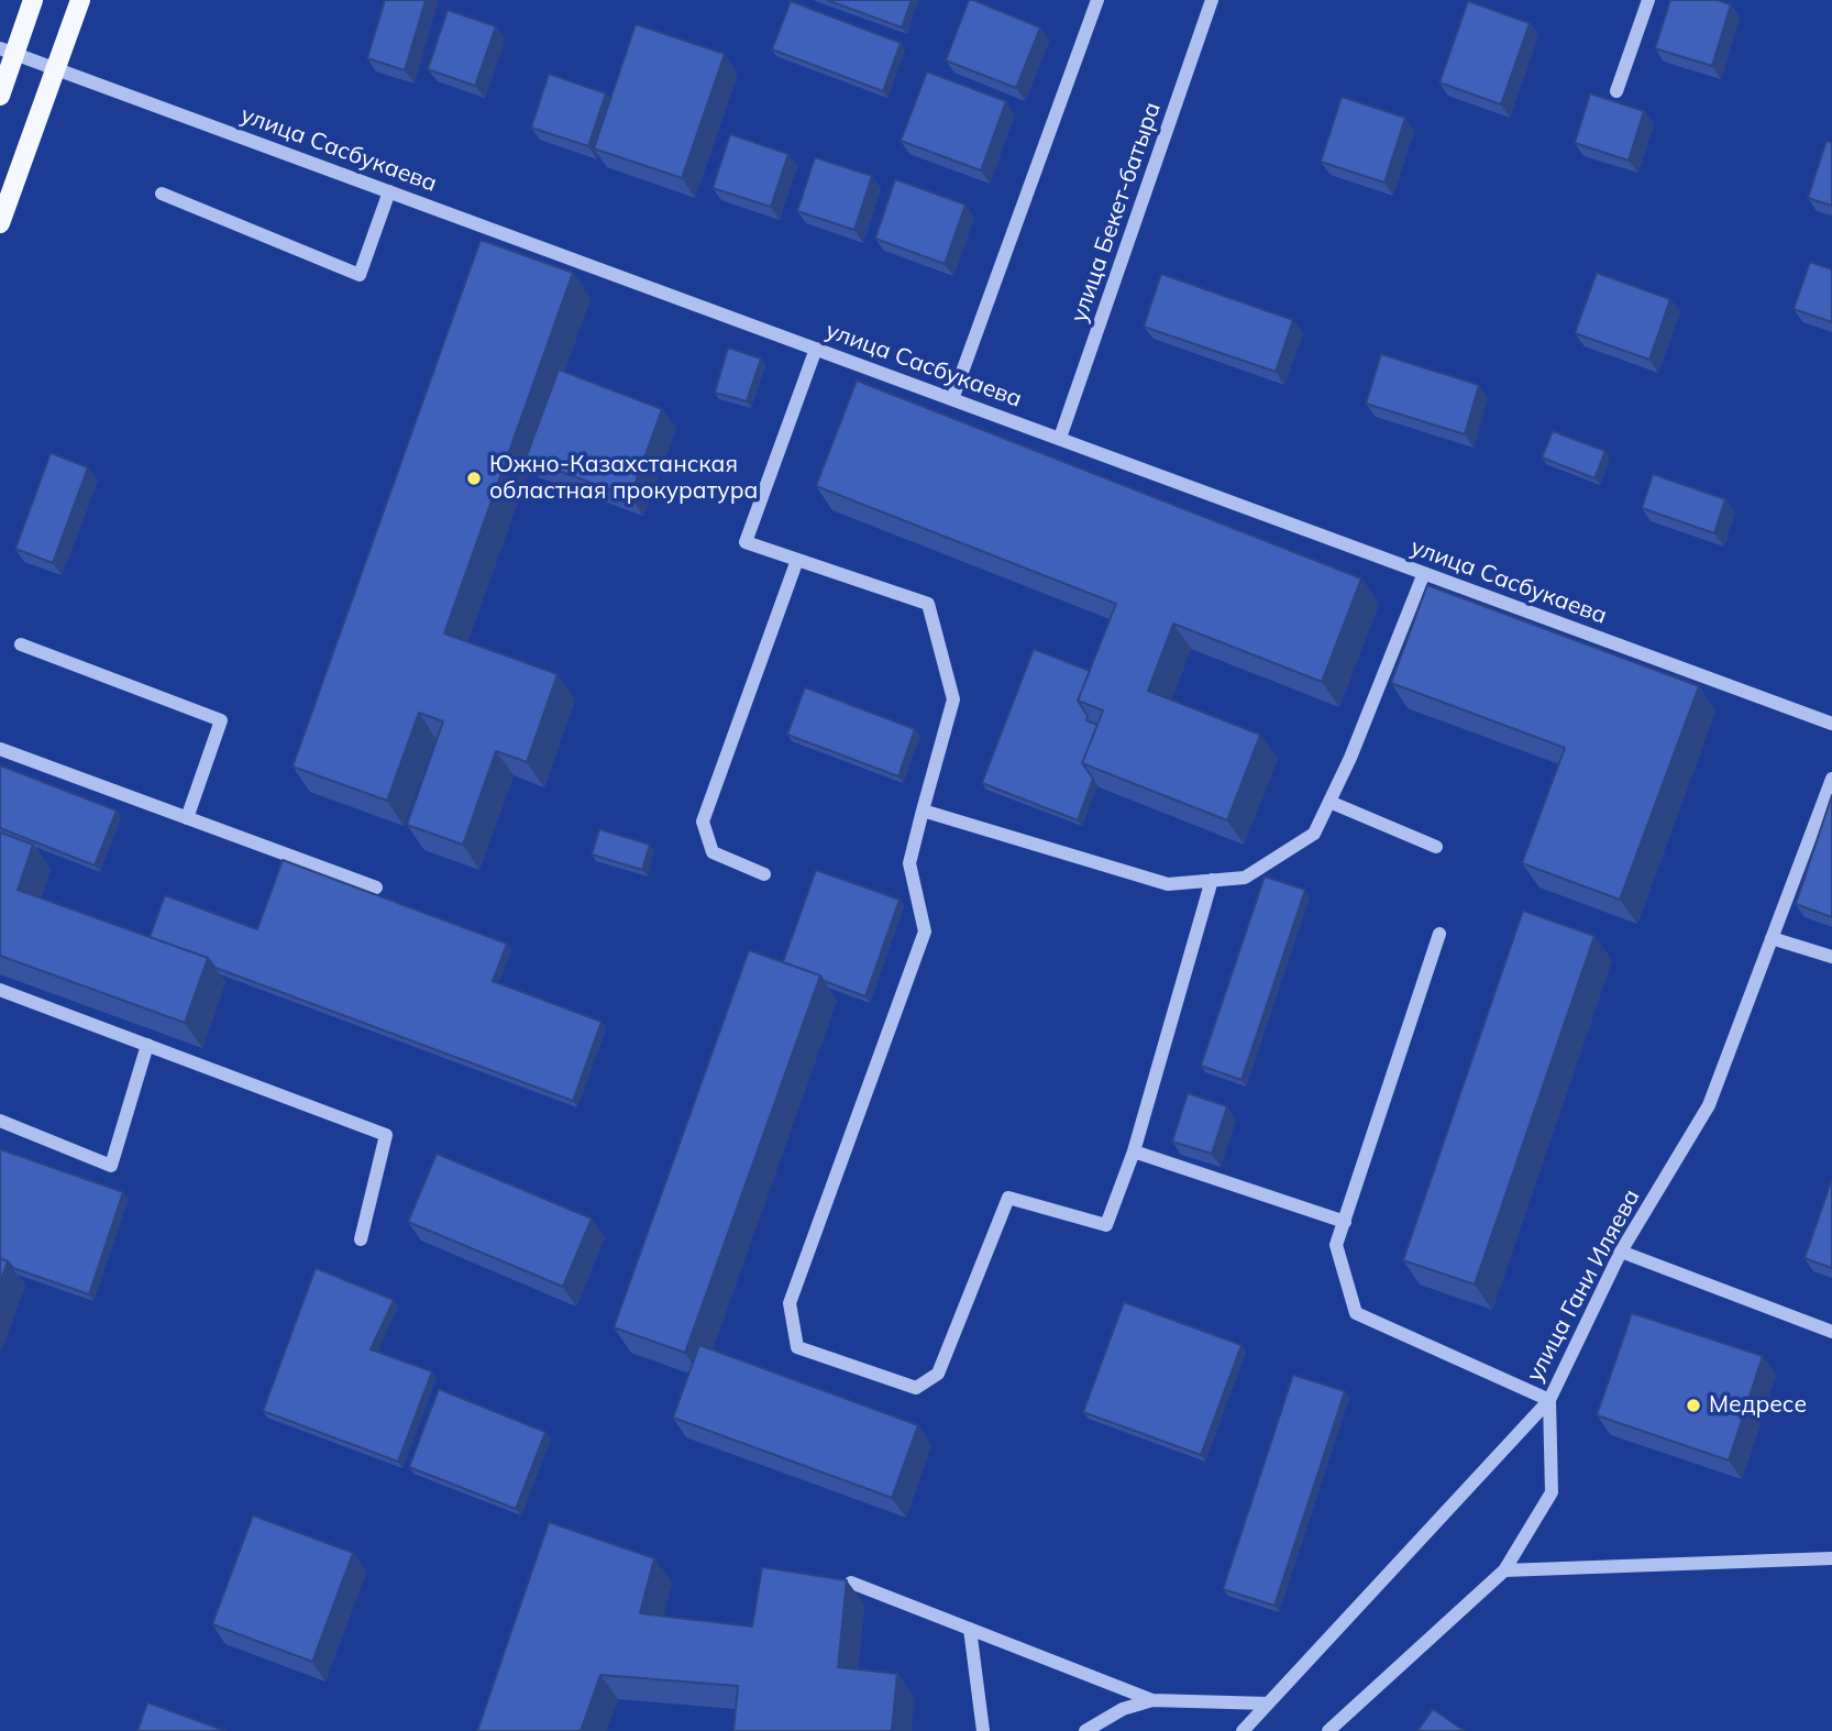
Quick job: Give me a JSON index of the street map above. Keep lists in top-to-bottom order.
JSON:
{
  "streets": {
    "street": ["улица Сасбукаева", "улица Бекет-батыра", "улица Гани Иляева"]
  },
  "crossings": [
    ["улица Сасбукаева", "улица Бекет-батыра"]
  ],
  "places": ["Южно-Казахстанская областная прокуратура", "Медресе"]
}
